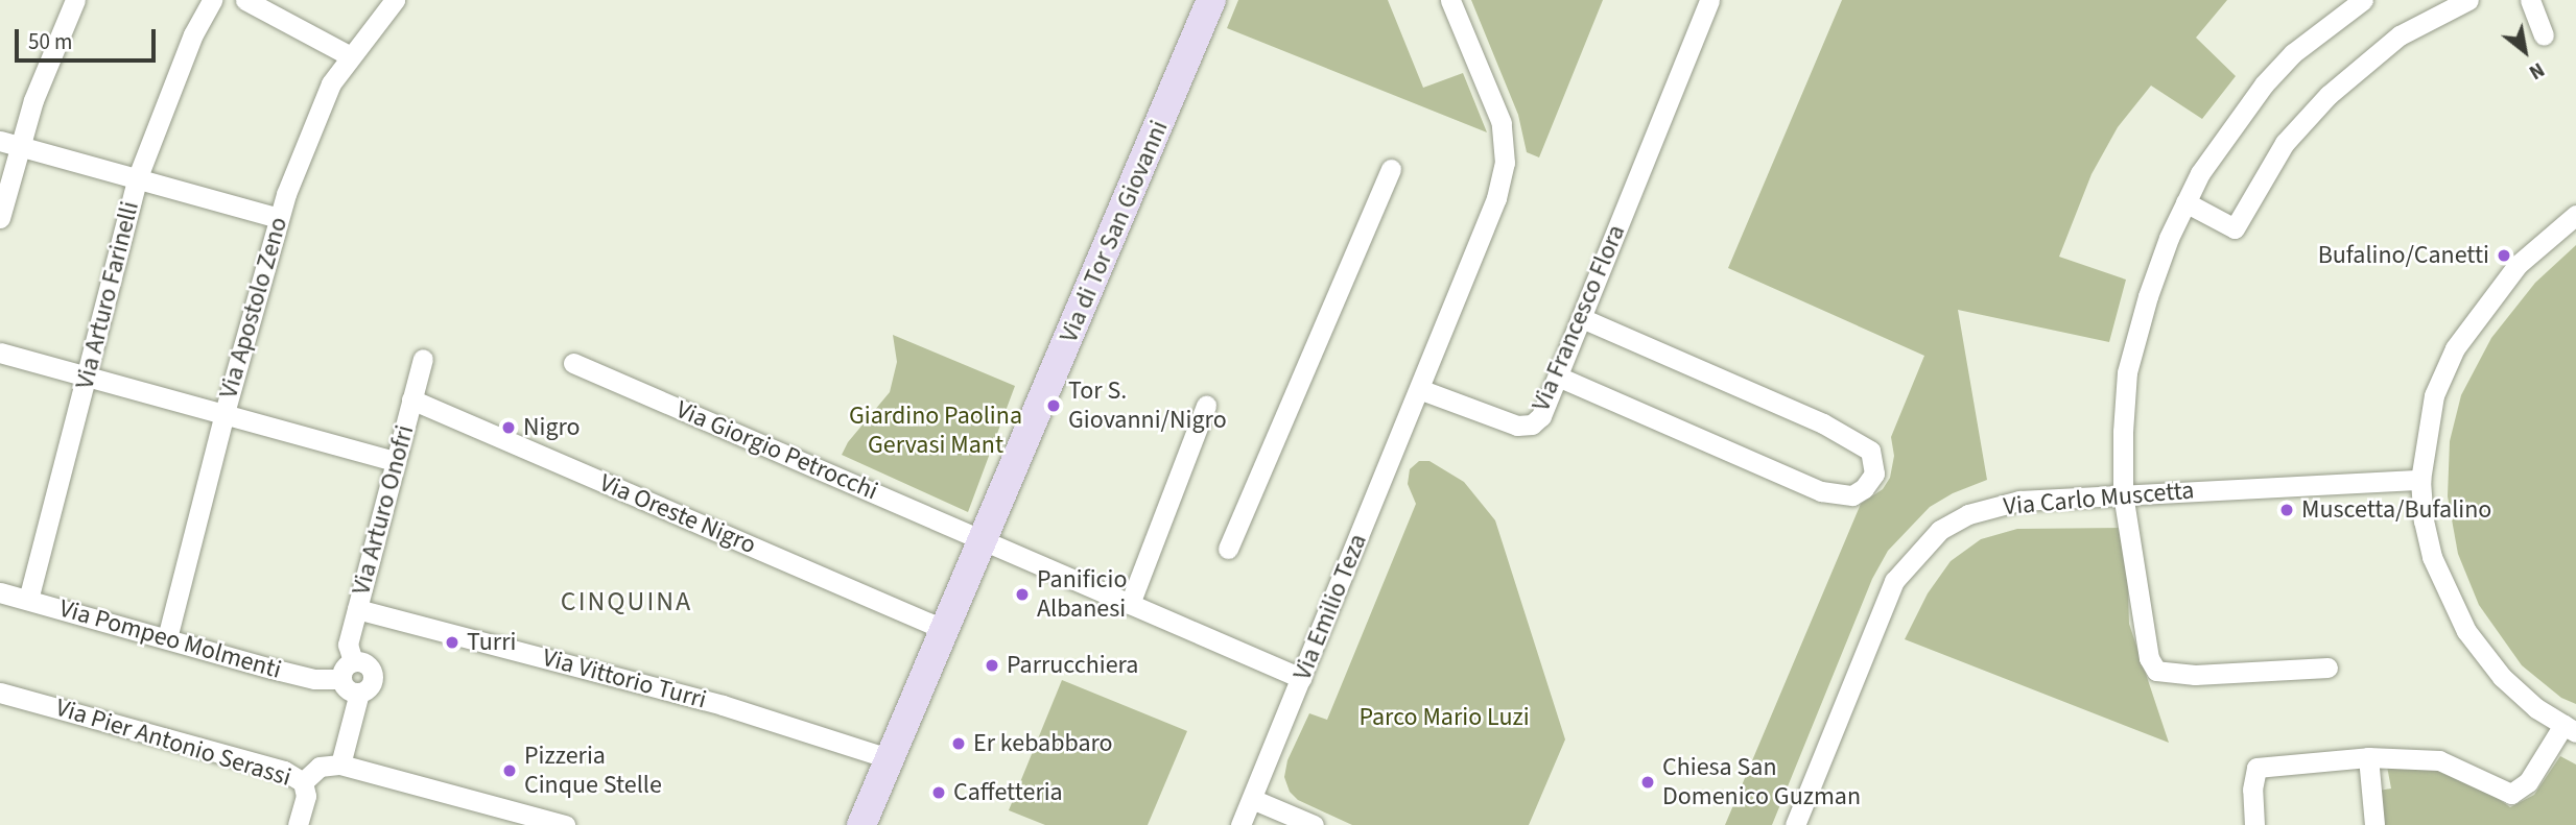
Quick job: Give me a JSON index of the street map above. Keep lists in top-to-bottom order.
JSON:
{
  "streets": {
    "street": [
      "Via di Tor San Giovanni",
      "Via Arturo Farinelli",
      "Via Apostolo Zeno",
      "Via Francesco Flora",
      "Via Giorgio Petrocchi",
      "Via Carlo Muscetta",
      "Via Arturo Onofri",
      "Via Oreste Nigro",
      "Via Emilio Teza",
      "Via Pompeo Molmenti",
      "Via Vittorio Turri",
      "Via Pier Antonio Serassi"
    ]
  },
  "crossings": [
    ["Via di Tor San Giovanni", "Via Giorgio Petrocchi"],
    ["Via di Tor San Giovanni", "Via Oreste Nigro"],
    ["Via di Tor San Giovanni", "Via Vittorio Turri"],
    ["Via Arturo Farinelli", "Via Pompeo Molmenti"],
    ["Via Apostolo Zeno", "Via Pompeo Molmenti"],
    ["Via Francesco Flora", "Via Emilio Teza"],
    ["Via Giorgio Petrocchi", "Via Emilio Teza"],
    ["Via Arturo Onofri", "Via Oreste Nigro"],
    ["Via Arturo Onofri", "Via Pompeo Molmenti"],
    ["Via Arturo Onofri", "Via Vittorio Turri"]
  ],
  "districts": ["CINQUINA"],
  "parks": ["Giardino Paolina Gervasi Mant", "Parco Mario Luzi"],
  "places": [
    "Bufalino/Canetti",
    "Tor S. Giovanni/Nigro",
    "Nigro",
    "Muscetta/Bufalino",
    "Panificio Albanesi",
    "Turri",
    "Parrucchiera",
    "Er kebabbaro",
    "Pizzeria Cinque Stelle",
    "Chiesa San Domenico Guzman",
    "Caffetteria"
  ],
  "scale_bar": "50 m",
  "north": "bottom right"
}
